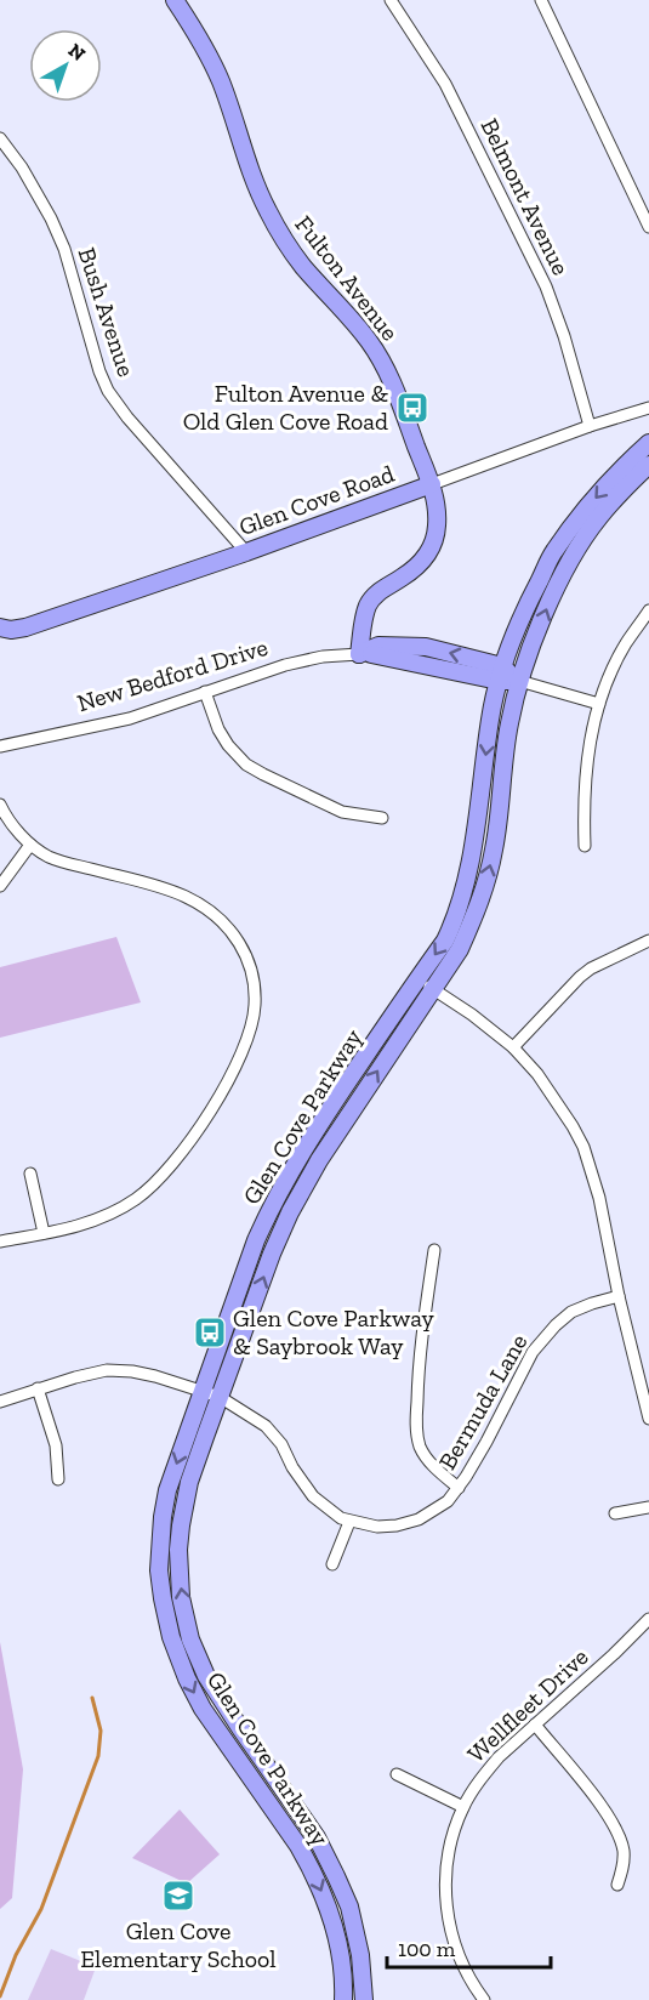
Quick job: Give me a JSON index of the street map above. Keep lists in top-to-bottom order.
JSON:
{
  "streets": {
    "main road": [
      "Fulton Avenue",
      "Glen Cove Road",
      "New Bedford Drive",
      "Glen Cove Parkway"
    ],
    "street": [
      "Belmont Avenue",
      "Bush Avenue",
      "Bermuda Lane",
      "Wellfleet Drive"
    ]
  },
  "crossings": [
    ["Belmont Avenue", "Glen Cove Road"],
    ["Fulton Avenue", "Glen Cove Road"],
    ["Fulton Avenue", "New Bedford Drive"],
    ["Bush Avenue", "Glen Cove Road"],
    ["New Bedford Drive", "Glen Cove Parkway"],
    ["Glen Cove Parkway", "Bermuda Lane"]
  ],
  "places": {
    "bus stop": ["Fulton Avenue & Old Glen Cove Road", "Glen Cove Parkway & Saybrook Way"],
    "school or university": ["Glen Cove Elementary School"]
  },
  "scale_bar": "100 m",
  "north": "top right"
}
